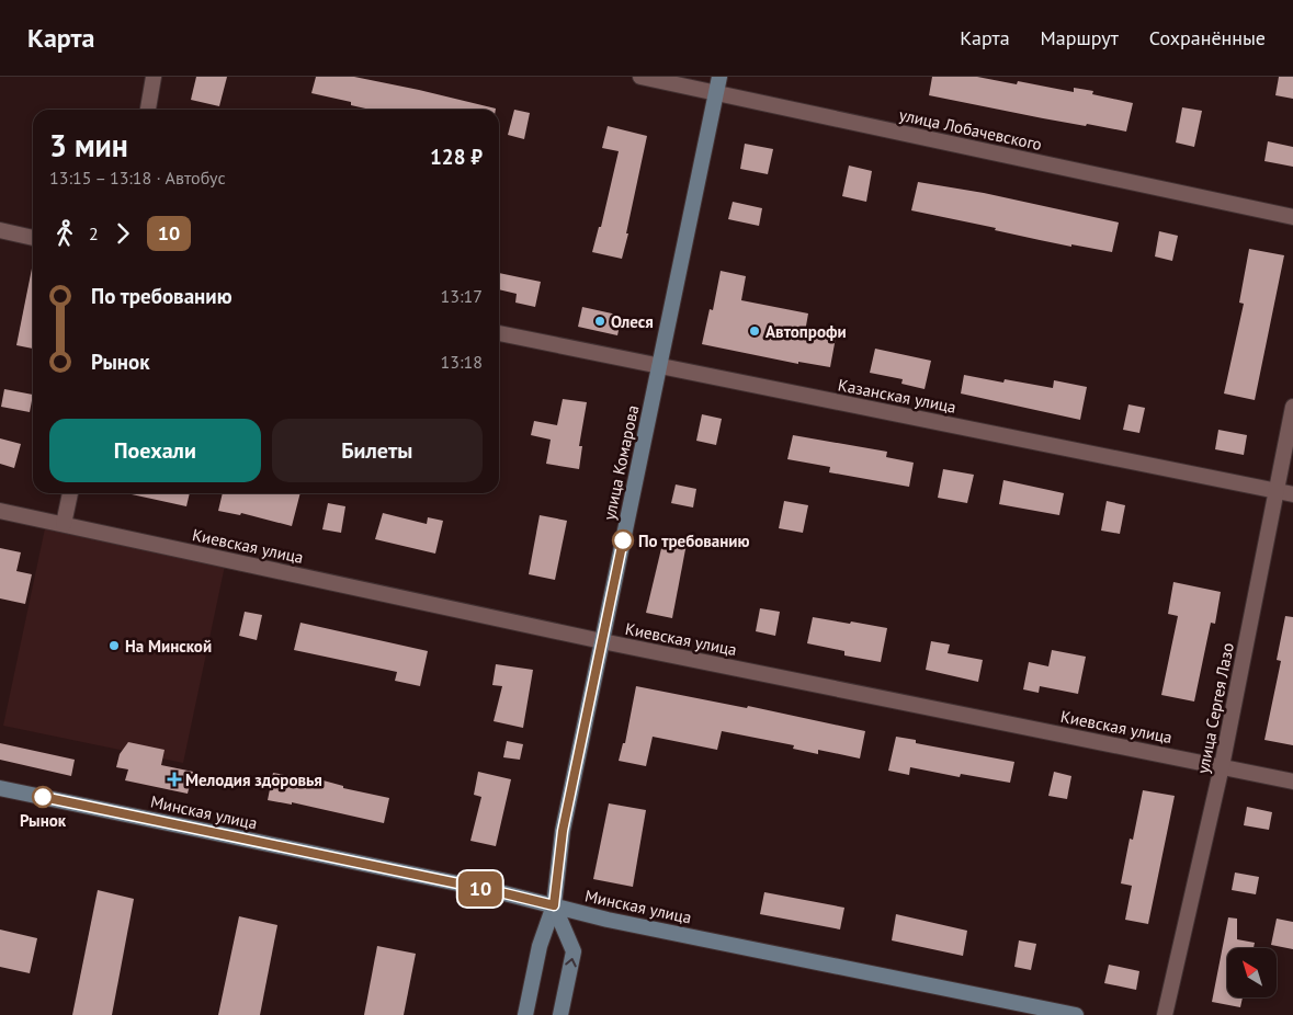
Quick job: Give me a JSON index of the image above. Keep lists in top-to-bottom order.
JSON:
{
  "streets": {
    "main road": ["улица Комарова", "Минская улица"],
    "street": [
      "улица Лобачевского",
      "Казанская улица",
      "Киевская улица",
      "улица Сергея Лазо"
    ]
  },
  "crossings": [
    ["улица Лобачевского", "улица Комарова"],
    ["Казанская улица", "улица Комарова"],
    ["Казанская улица", "улица Сергея Лазо"],
    ["улица Комарова", "Киевская улица"],
    ["улица Комарова", "Минская улица"],
    ["Киевская улица", "улица Сергея Лазо"]
  ],
  "places": {
    "other": [
      "Олеся",
      "Автопрофи",
      "По требованию",
      "На Минской",
      "Рынок"
    ],
    "health": ["Мелодия здоровья"]
  },
  "lines": ["bus line 10"],
  "north": "top left",
  "page": {
    "header": "Карта",
    "nav": ["Карта", "Маршрут", "Сохранённые"],
    "on_map": "10",
    "heading": ["3 мин", "13:15 – 13:18 · Автобус", "128 ₽"],
    "legs": ["2", "10"],
    "list": [
      {
        "name": "По требованию",
        "value": "13:17"
      },
      {
        "name": "Рынок",
        "value": "13:18"
      }
    ],
    "buttons": ["Поехали", "Билеты"]
  }
}
